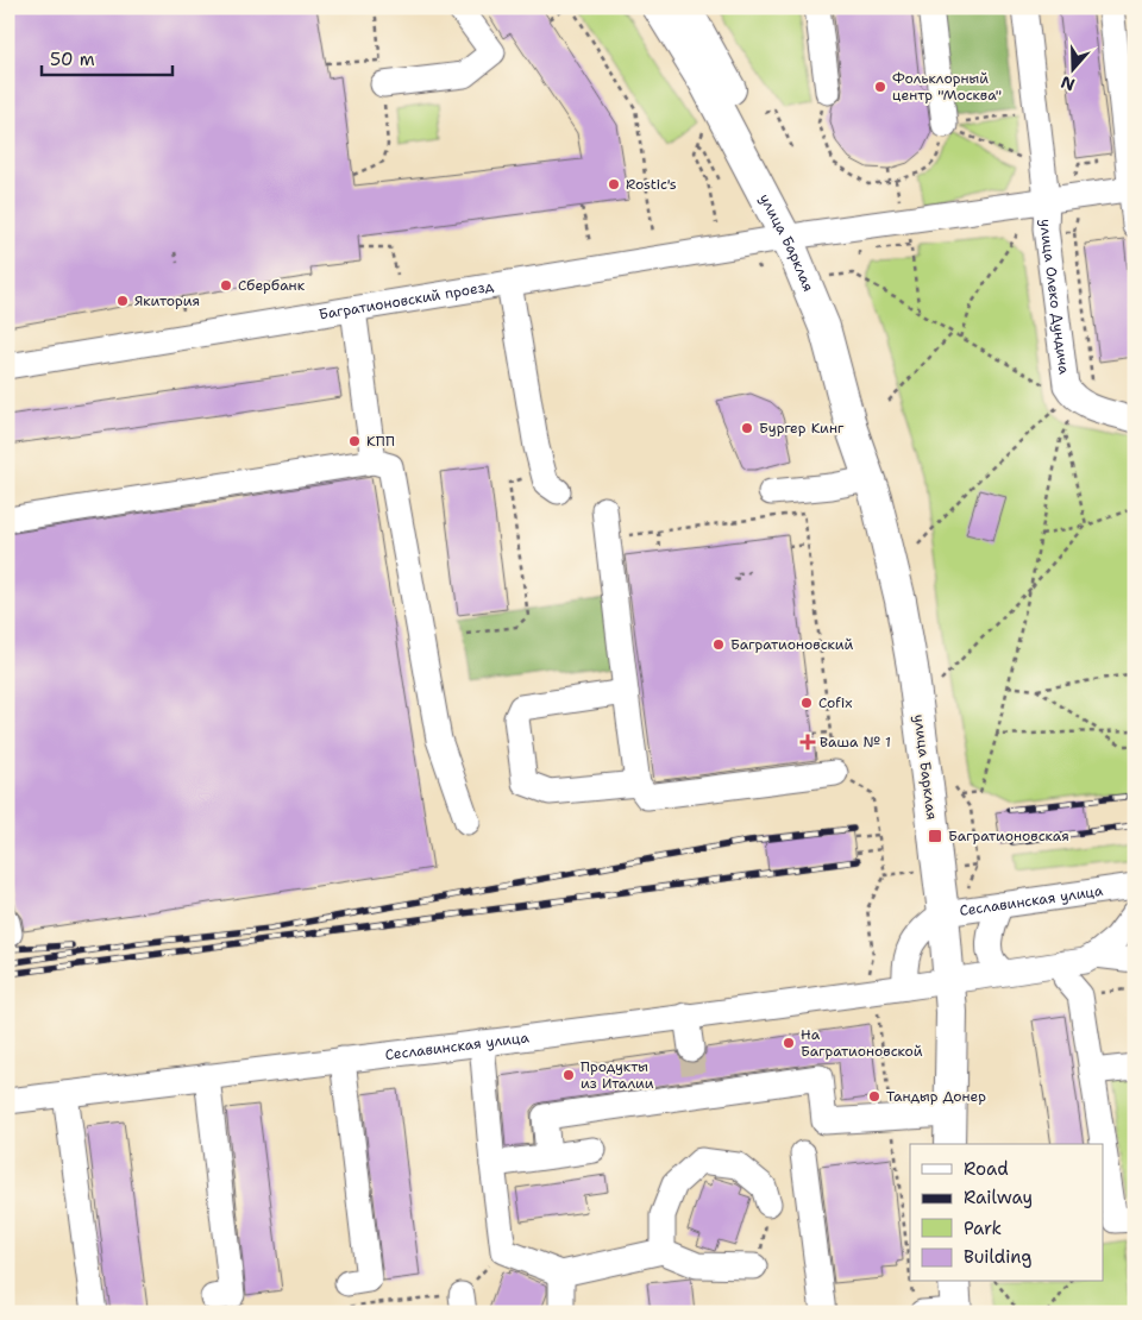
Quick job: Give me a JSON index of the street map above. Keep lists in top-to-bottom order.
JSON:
{
  "streets": {
    "main road": ["улица Барклая"],
    "street": ["улица Олеко Дундича", "Багратионовский проезд", "Сеславинская улица"]
  },
  "crossings": [
    ["улица Барклая", "улица Олеко Дундича"],
    ["улица Барклая", "Багратионовский проезд"],
    ["улица Барклая", "Сеславинская улица"],
    ["улица Олеко Дундича", "Багратионовский проезд"]
  ],
  "places": {
    "other": [
      "Фольклорный центр \"Москва\"",
      "Rostic's",
      "Сбербанк",
      "Якитория",
      "Бургер Кинг",
      "КПП",
      "Багратионовский",
      "Cofix",
      "На Багратионовской",
      "Продукты из Италии",
      "Тандыр Донер"
    ],
    "health": ["Ваша № 1"],
    "transit": ["Багратионовская"]
  },
  "legend": [
    "Road",
    "Railway",
    "Park",
    "Building"
  ],
  "scale_bar": "50 m",
  "north": "bottom"
}
